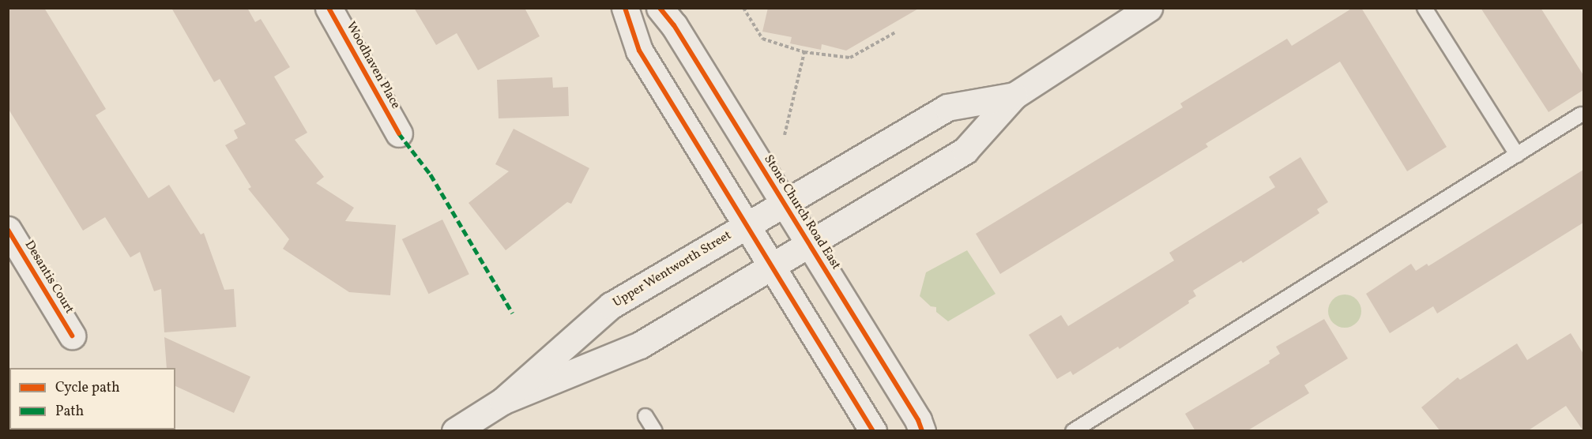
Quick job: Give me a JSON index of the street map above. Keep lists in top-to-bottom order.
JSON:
{
  "streets": {
    "main road": [
      "Woodhaven Place",
      "Stone Church Road East",
      "Upper Wentworth Street",
      "Desantis Court"
    ]
  },
  "crossings": [
    ["Stone Church Road East", "Upper Wentworth Street"]
  ],
  "legend": ["Cycle path", "Path"]
}
